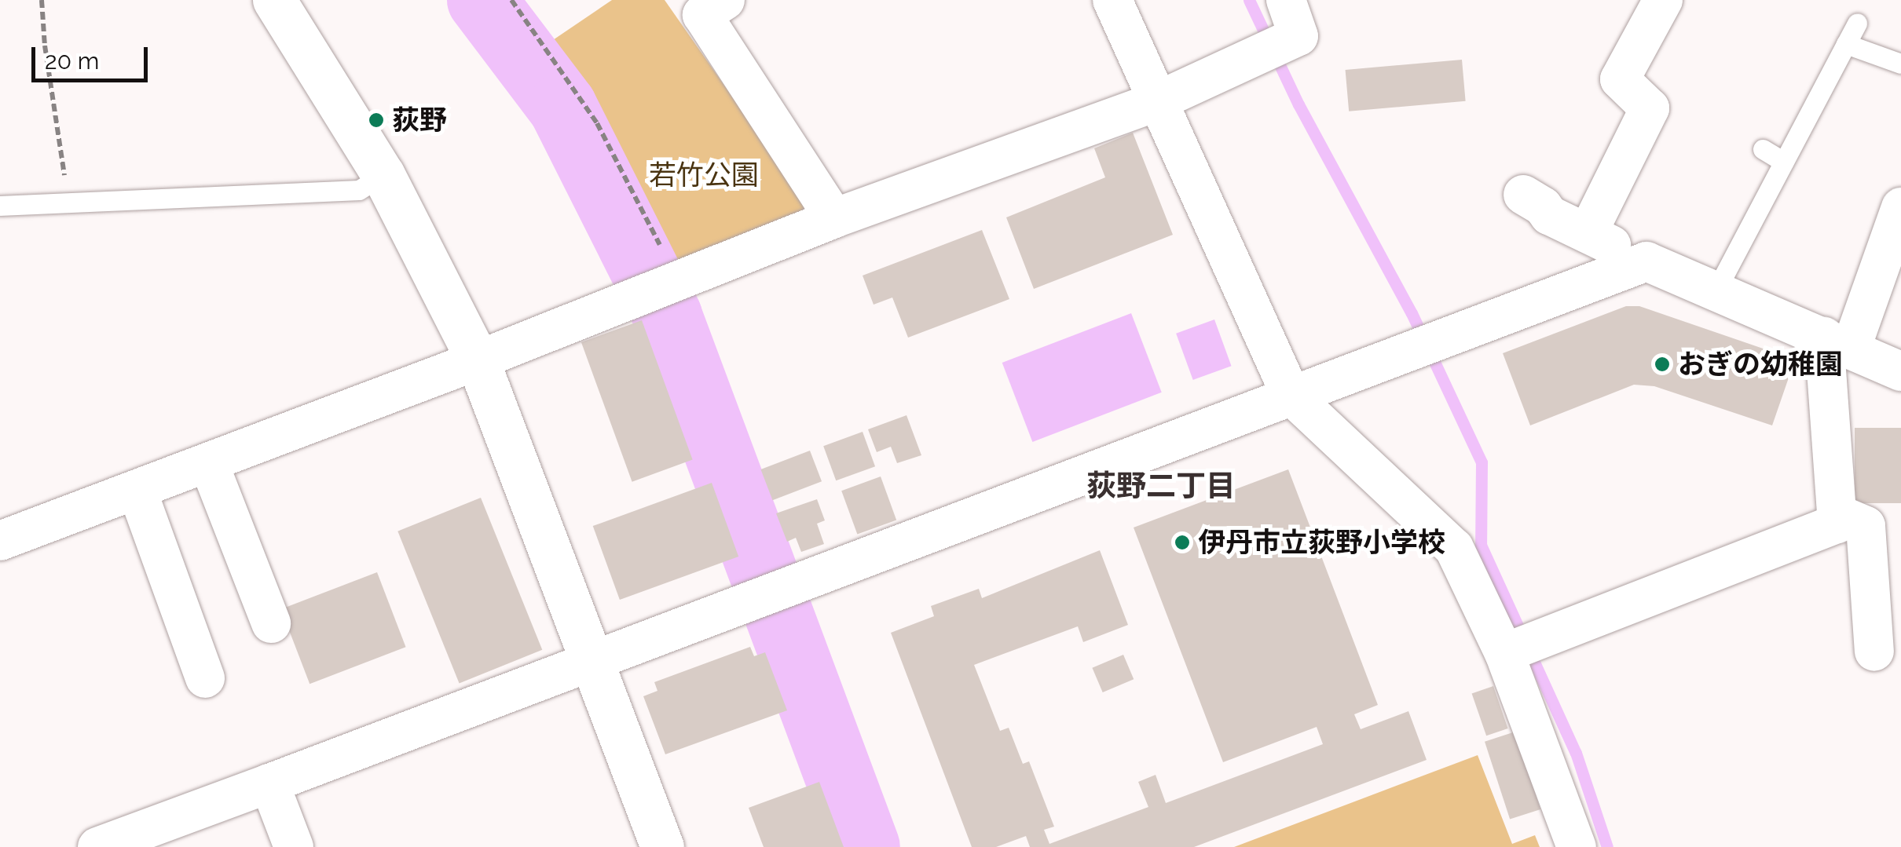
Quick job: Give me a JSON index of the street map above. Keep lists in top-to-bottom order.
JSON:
{
  "districts": ["荻野二丁目"],
  "parks": ["若竹公園"],
  "places": ["荻野", "おぎの幼稚園", "伊丹市立荻野小学校"],
  "scale_bar": "20 m"
}
